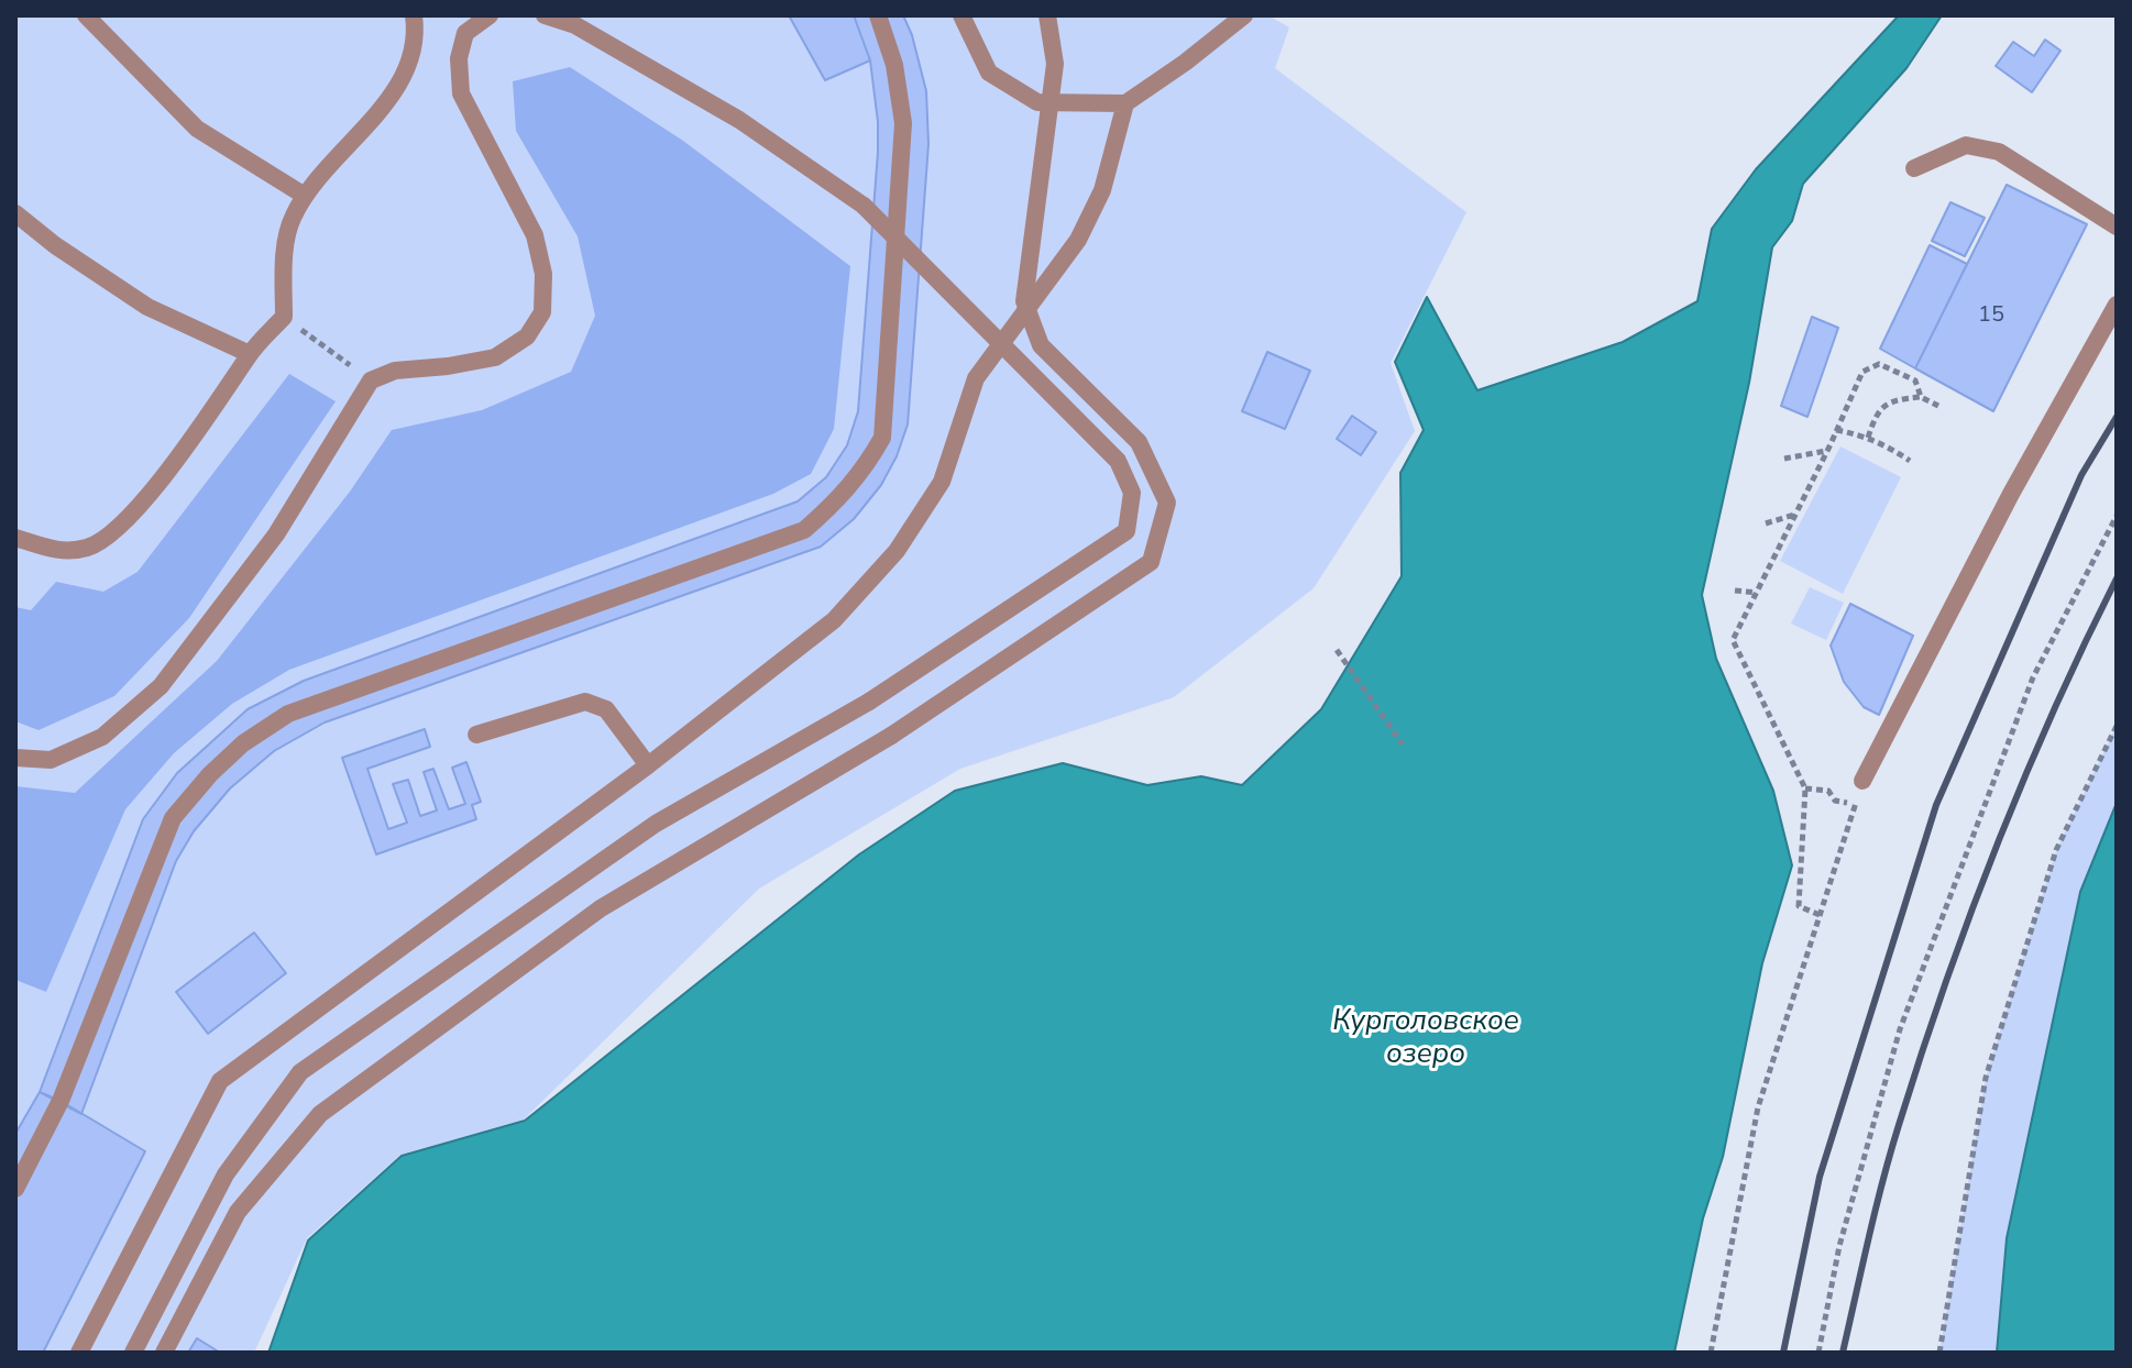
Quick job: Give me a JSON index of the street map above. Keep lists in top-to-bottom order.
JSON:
{
  "water": ["Курголовское озеро"],
  "house_numbers": ["15"]
}
